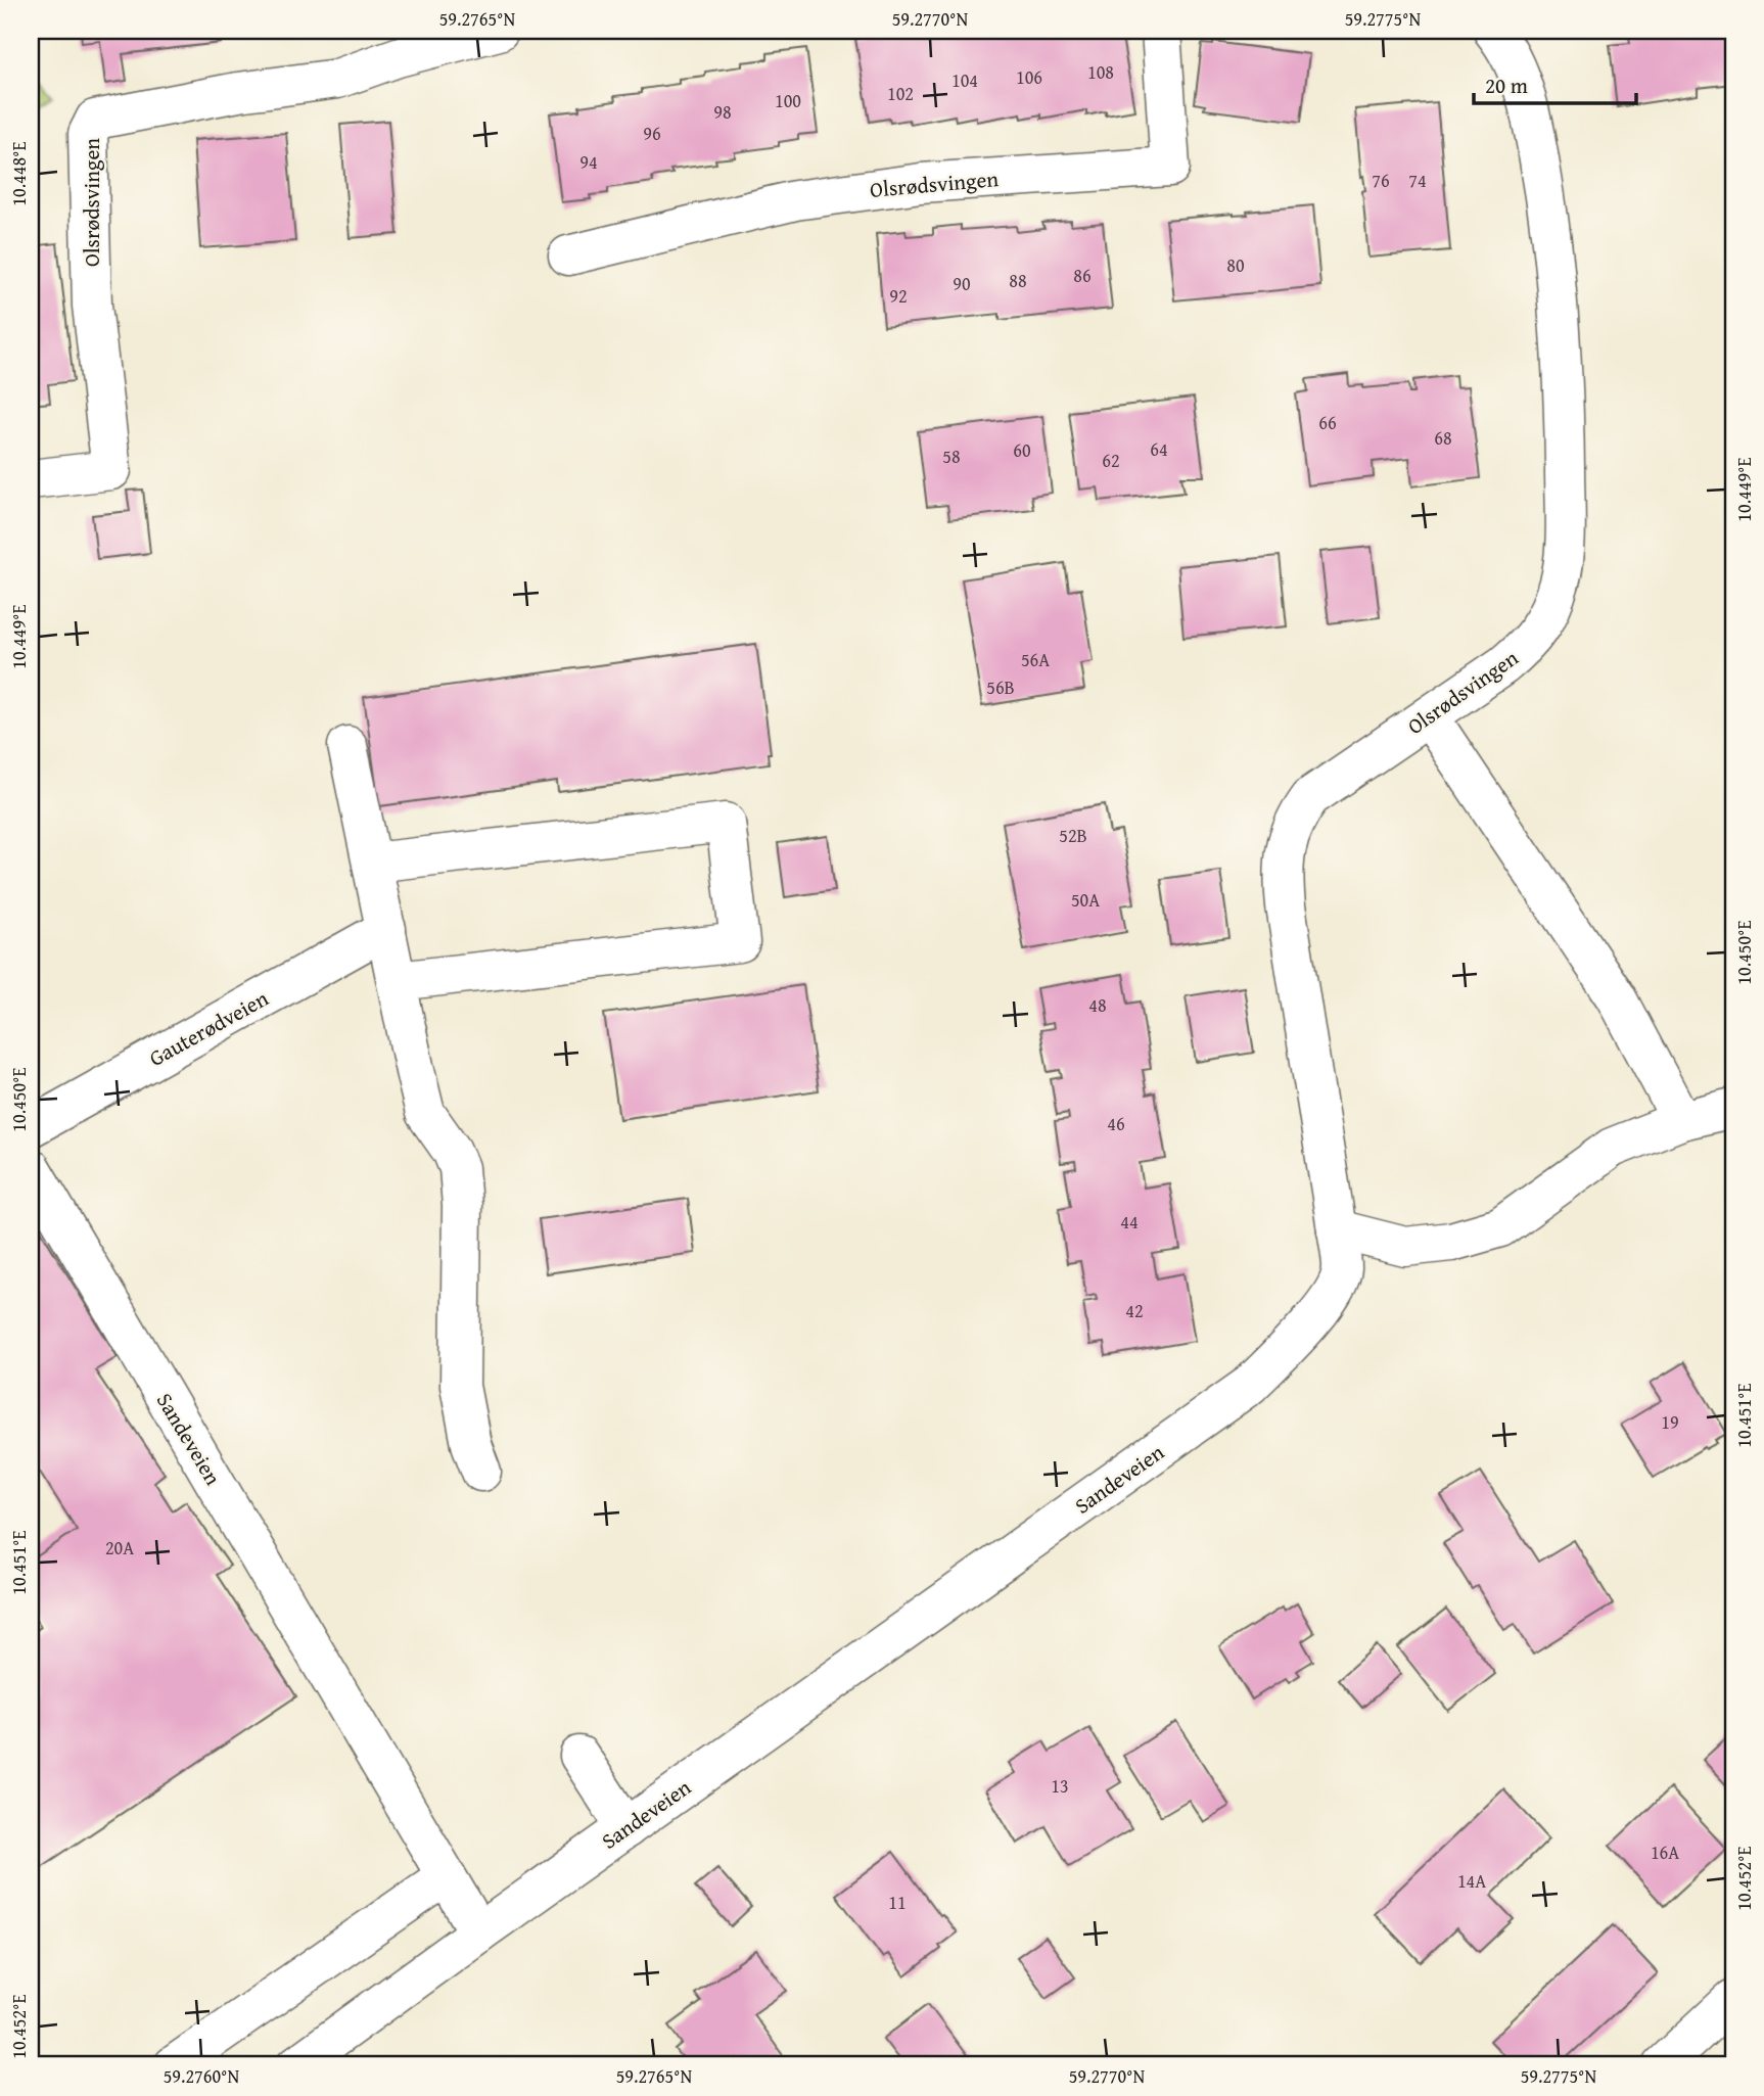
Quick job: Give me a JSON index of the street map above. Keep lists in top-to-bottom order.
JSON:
{
  "streets": {
    "street": ["Olsrødsvingen", "Gauterødveien", "Sandeveien"]
  },
  "crossings": [
    ["Olsrødsvingen", "Sandeveien"]
  ],
  "house_numbers": [
    "108",
    "106",
    "104",
    "102",
    "100",
    "98",
    "96",
    "94",
    "76",
    "74",
    "80",
    "86",
    "88",
    "90",
    "92",
    "66",
    "68",
    "64",
    "60",
    "58",
    "62",
    "56A",
    "56B",
    "52B",
    "50A",
    "48",
    "46",
    "44",
    "42",
    "19",
    "20A",
    "13",
    "16A",
    "14A",
    "11"
  ],
  "scale_bar": "20 m",
  "coordinates": [
    "59.2765°N",
    "59.2770°N",
    "59.2775°N",
    "10.448°E",
    "10.449°E",
    "10.450°E",
    "10.451°E",
    "10.452°E",
    "59.2760°N"
  ]
}
